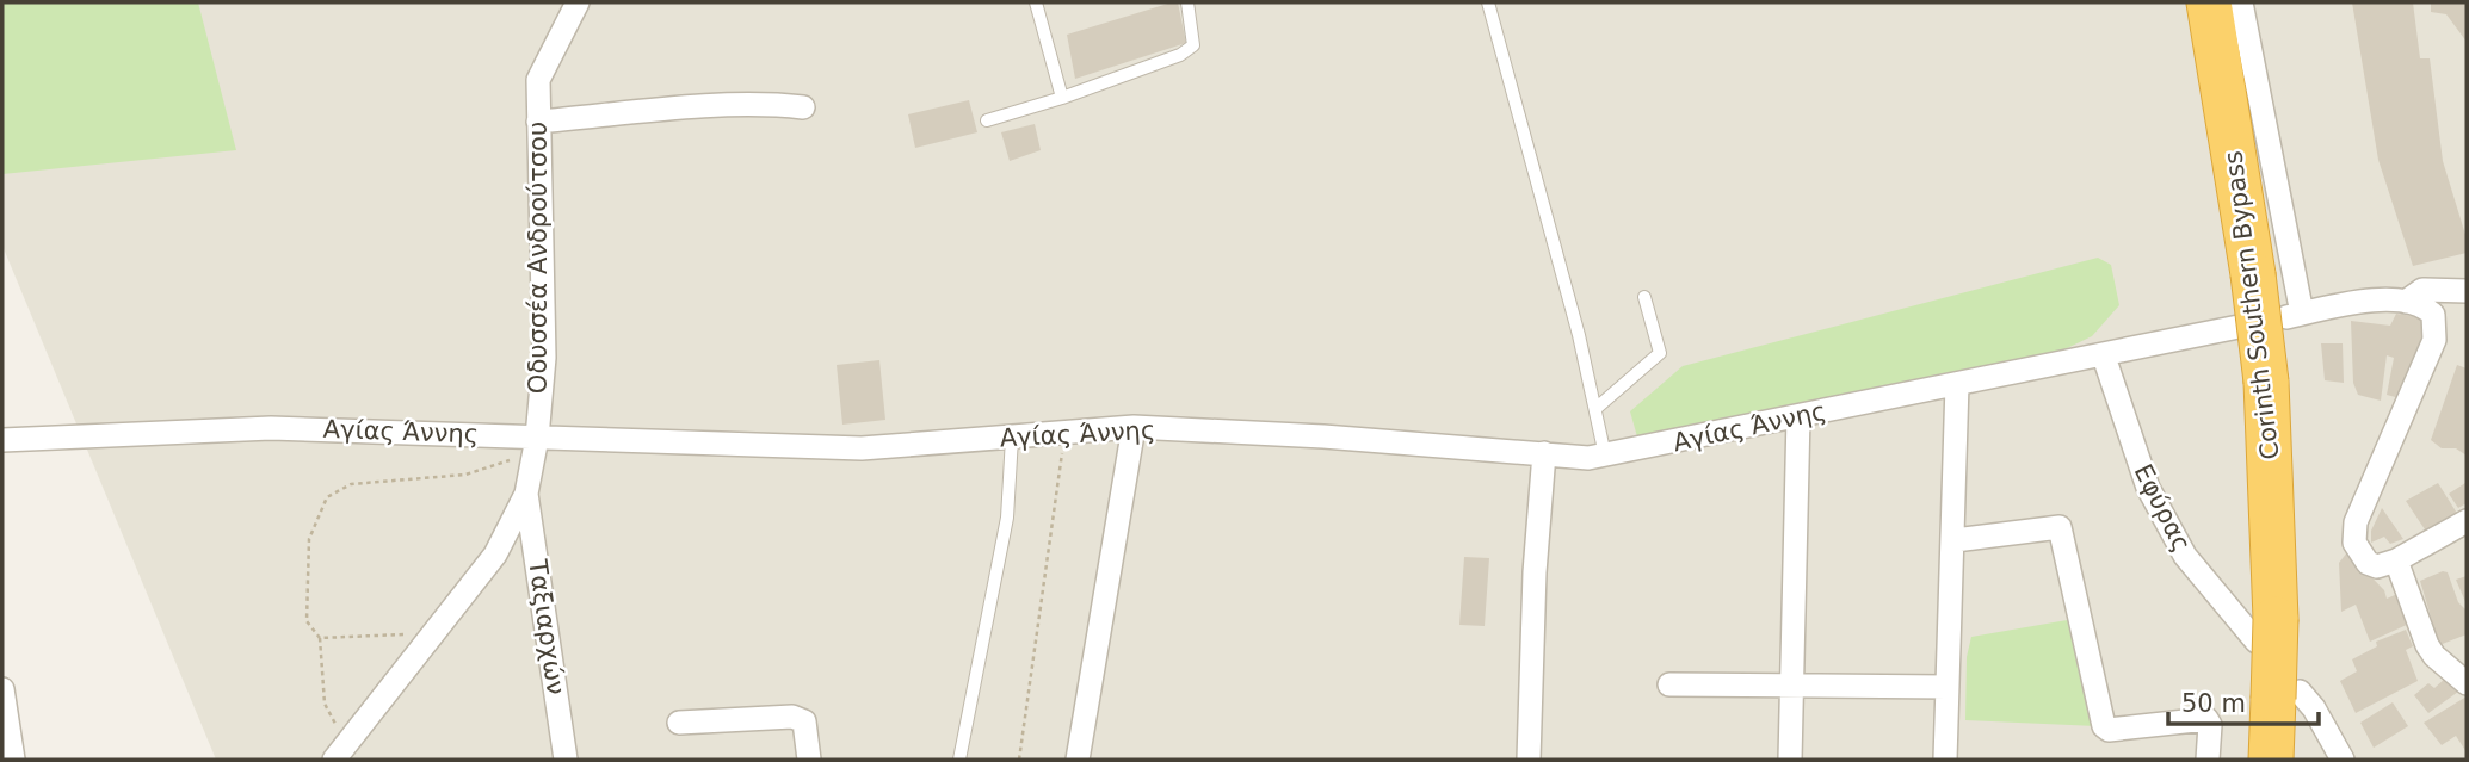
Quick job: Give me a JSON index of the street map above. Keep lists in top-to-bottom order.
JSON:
{
  "streets": {
    "highway": ["Corinth Southern Bypass"],
    "street": [
      "Οδυσσέα Ανδρούτσου",
      "Αγίας Άννης",
      "Εφύρας",
      "Ταξιαρχών"
    ]
  },
  "crossings": [
    ["Οδυσσέα Ανδρούτσου", "Αγίας Άννης"],
    ["Οδυσσέα Ανδρούτσου", "Ταξιαρχών"],
    ["Corinth Southern Bypass", "Εφύρας"],
    ["Αγίας Άννης", "Εφύρας"]
  ],
  "scale_bar": "50 m"
}
